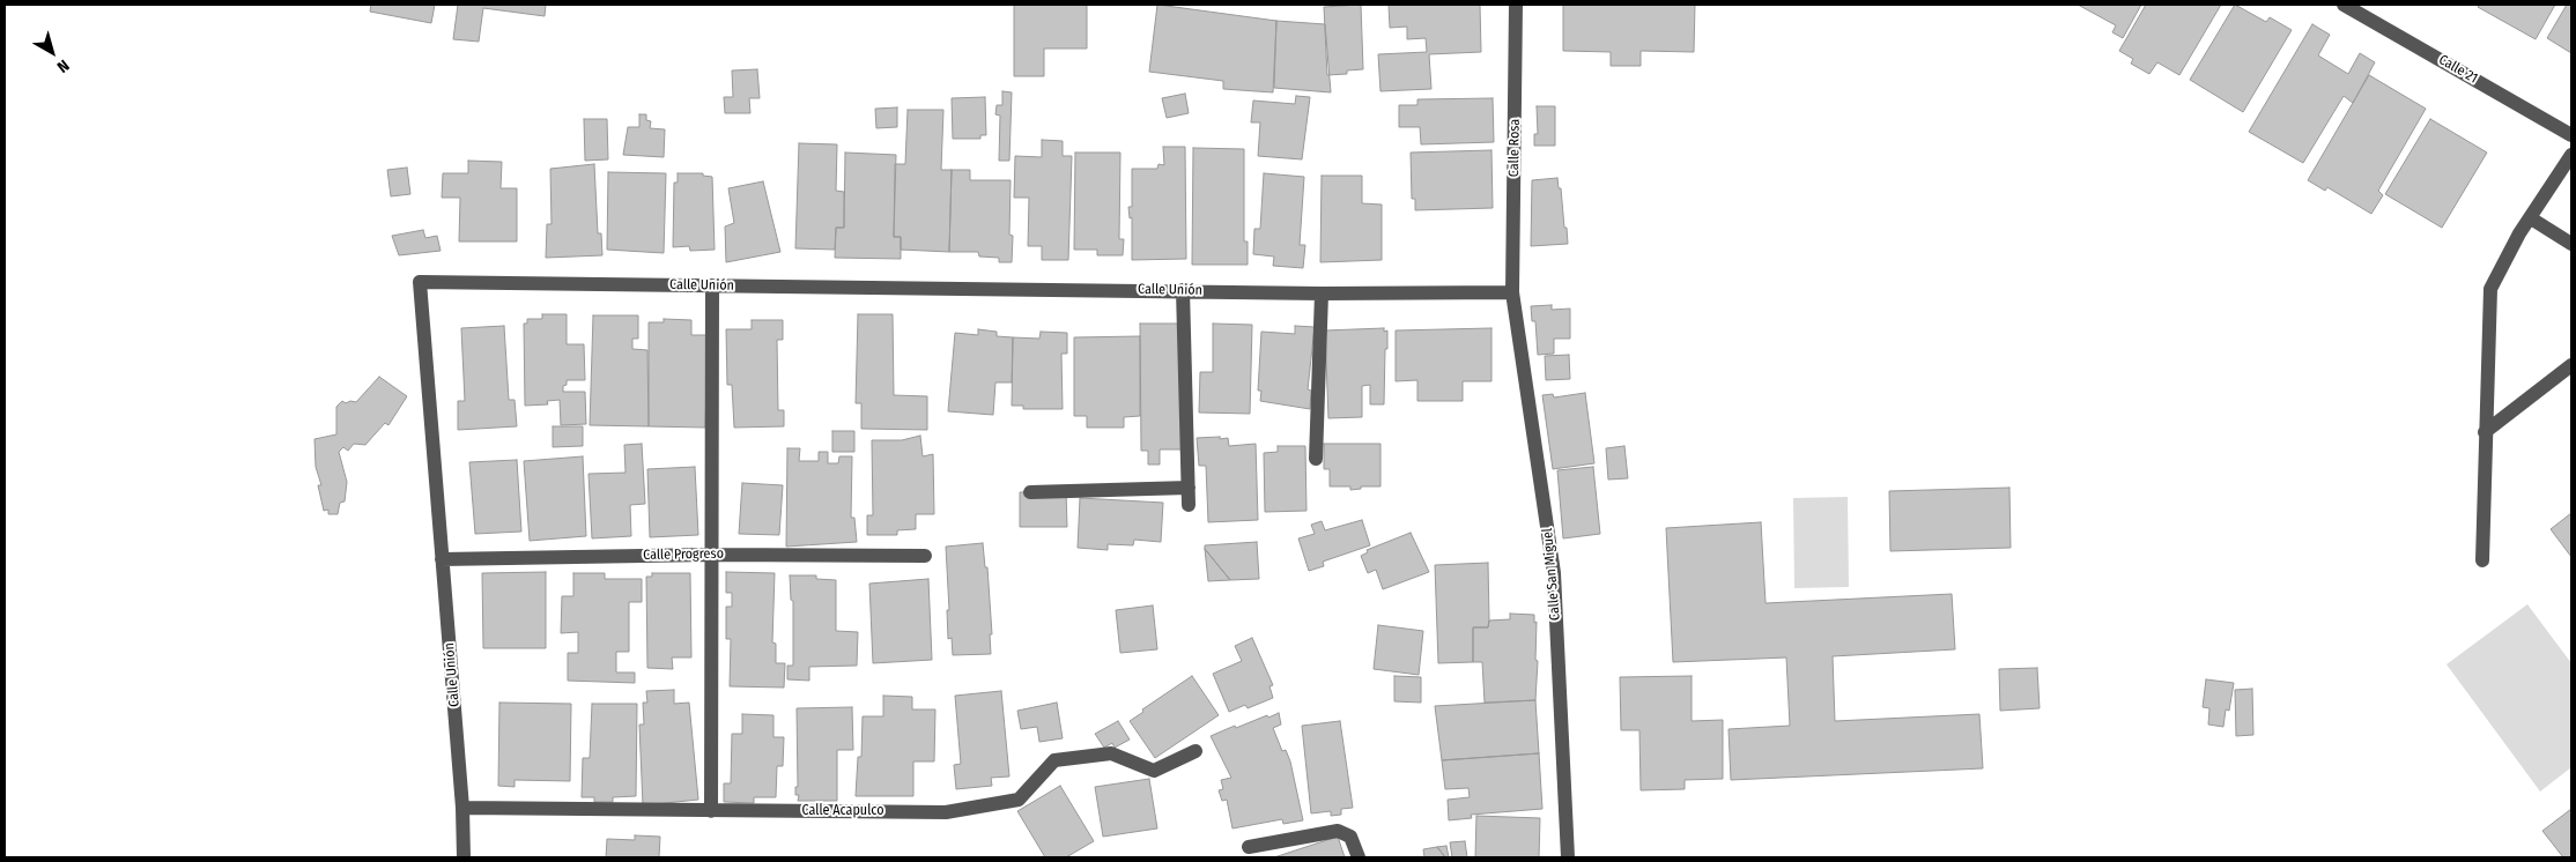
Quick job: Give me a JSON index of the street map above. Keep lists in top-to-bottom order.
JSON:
{
  "streets": {
    "street": [
      "Calle 21",
      "Calle Rosa",
      "Calle Unión",
      "Calle Progreso",
      "Calle San Miguel",
      "Calle Acapulco"
    ]
  },
  "crossings": [
    ["Calle Rosa", "Calle Unión"],
    ["Calle Rosa", "Calle San Miguel"],
    ["Calle Unión", "Calle Progreso"],
    ["Calle Unión", "Calle San Miguel"],
    ["Calle Unión", "Calle Acapulco"]
  ],
  "north": "bottom right"
}
